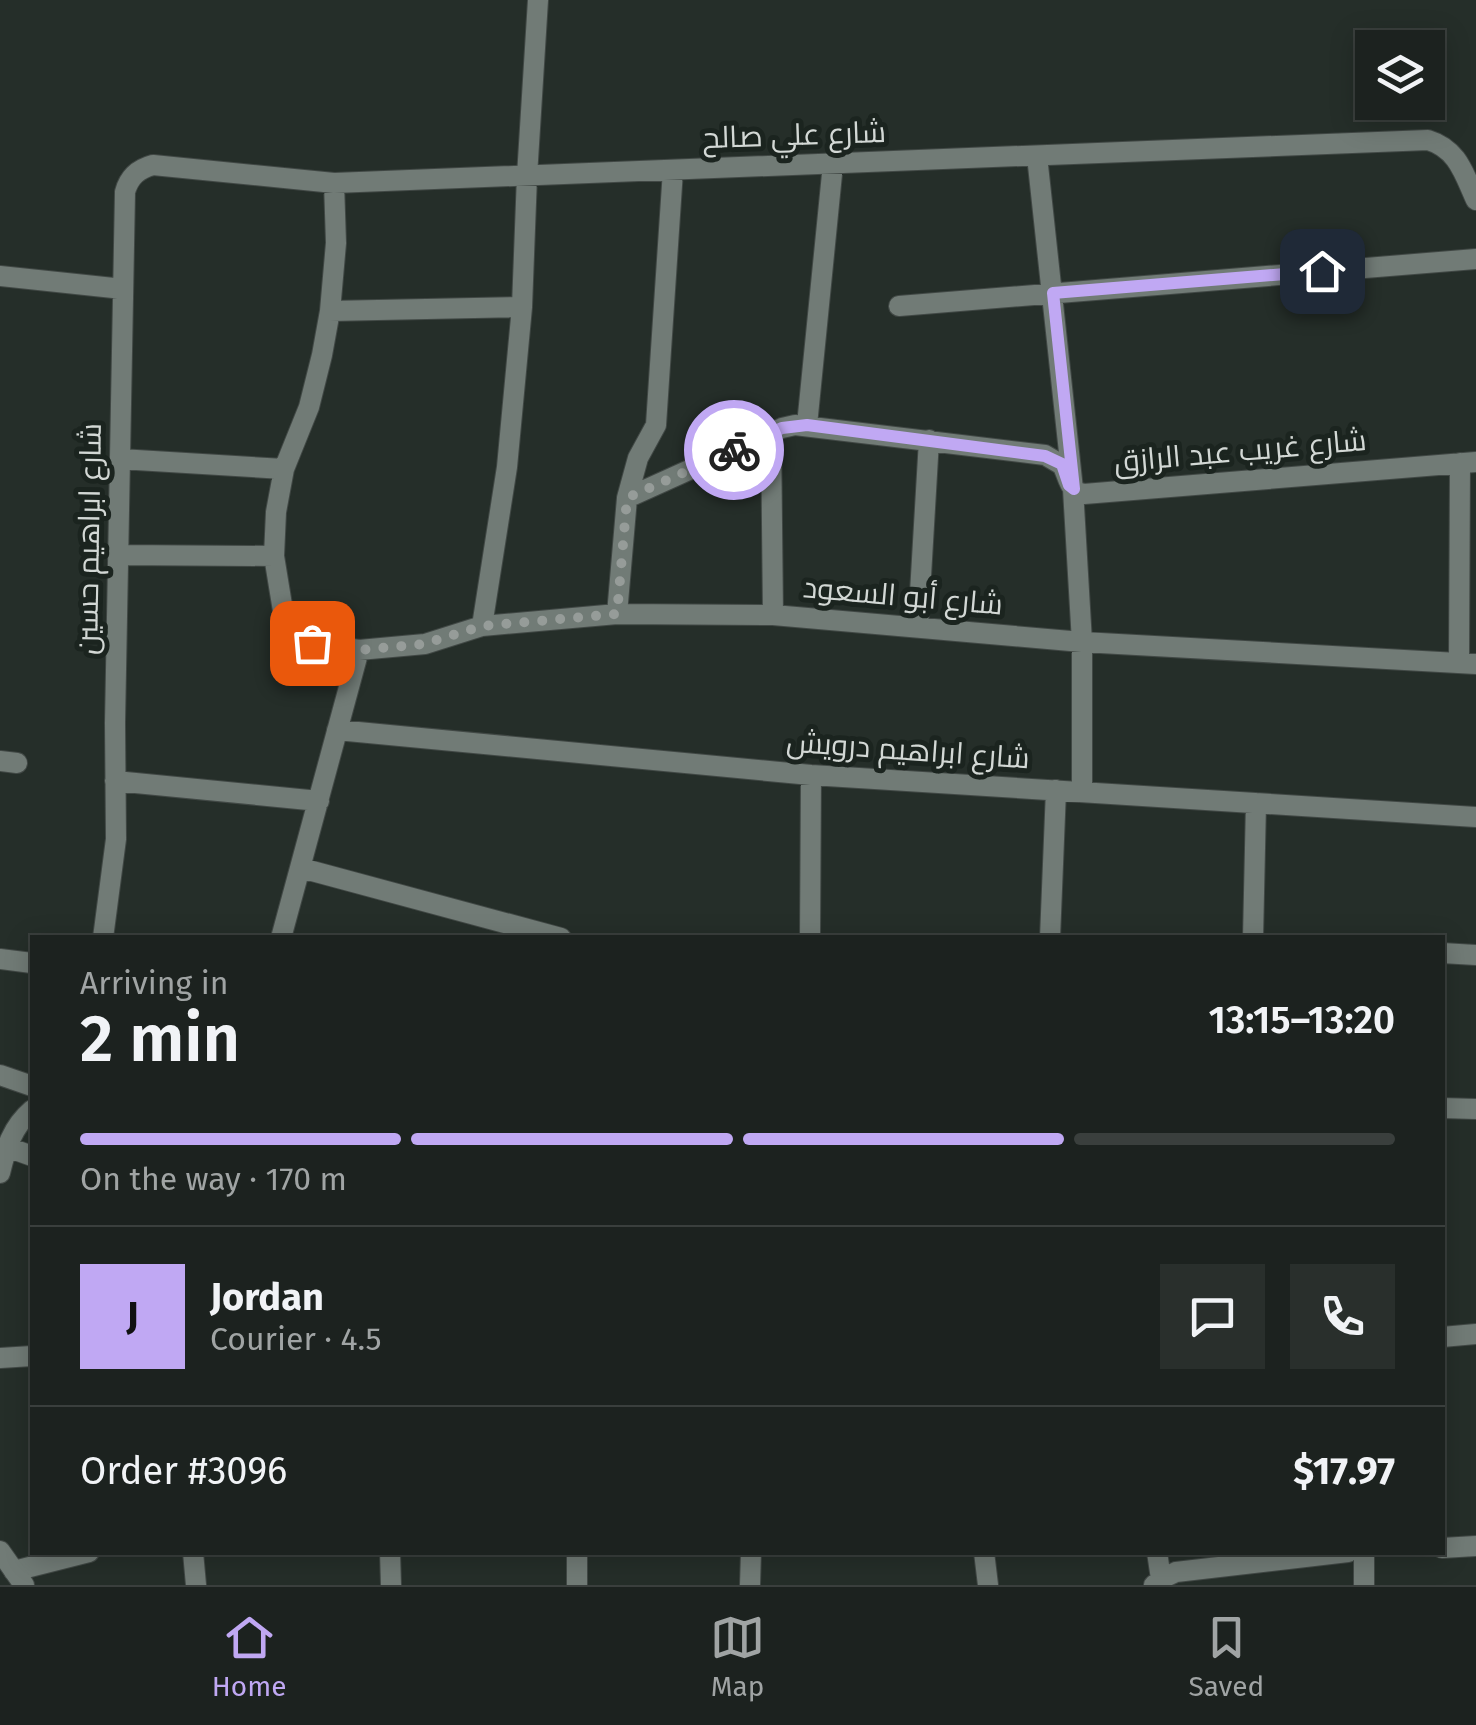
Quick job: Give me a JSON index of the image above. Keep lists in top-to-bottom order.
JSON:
{
  "streets": {
    "street": [
      "شارع علي صالح",
      "شارع غريب عبد الرازق",
      "شارع ابراهيم حسين",
      "شارع أبو السعود",
      "شارع ابراهيم درويش"
    ]
  },
  "crossings": [
    ["شارع علي صالح", "شارع ابراهيم حسين"]
  ],
  "page": {
    "heading": ["2 min", "Arriving in", "13:15–13:20"],
    "panel": [
      "Jordan",
      "Courier · 4.5",
      "Order #3096",
      "$17.97"
    ],
    "bar": "On the way · 170 m",
    "round": "J",
    "tabs": ["Home", "Map", "Saved"]
  }
}
